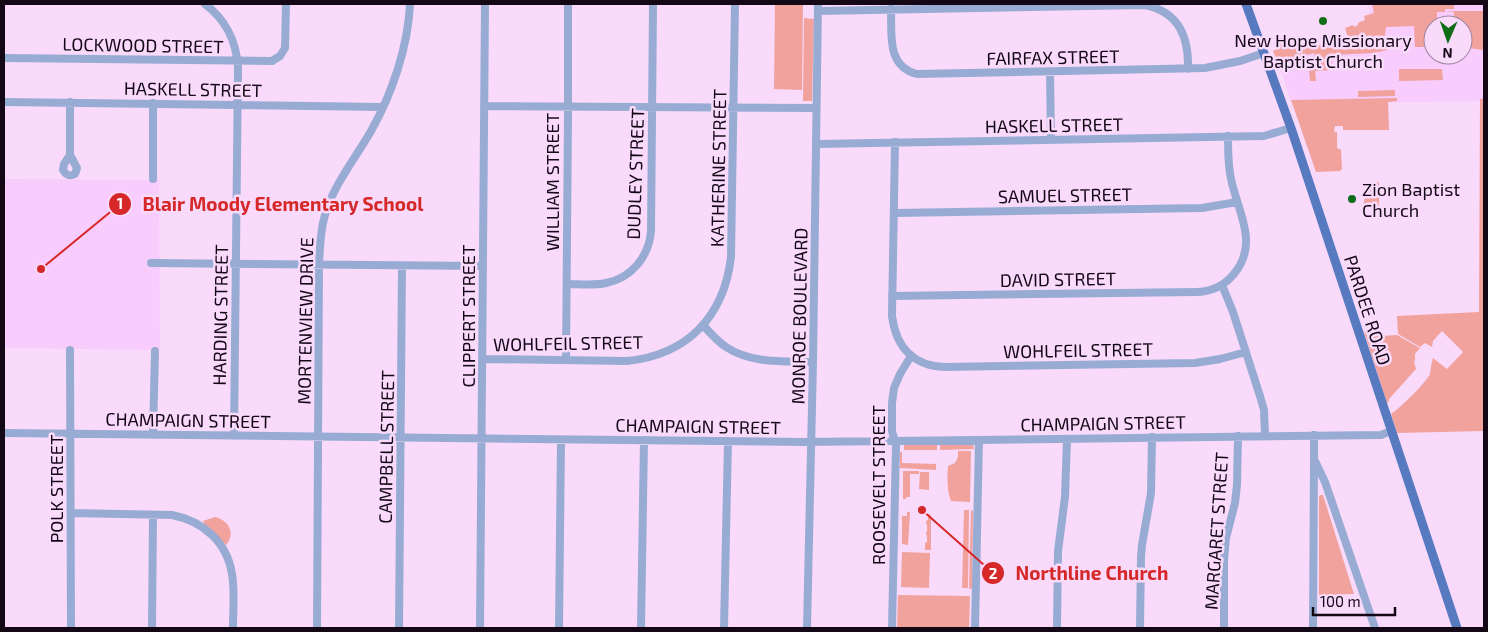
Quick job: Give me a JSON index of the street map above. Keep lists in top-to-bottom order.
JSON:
{
  "streets": {
    "main road": ["PARDEE ROAD"],
    "street": [
      "LOCKWOOD STREET",
      "FAIRFAX STREET",
      "HASKELL STREET",
      "KATHERINE STREET",
      "DUDLEY STREET",
      "WILLIAM STREET",
      "SAMUEL STREET",
      "DAVID STREET",
      "HARDING STREET",
      "CLIPPERT STREET",
      "MONROE BOULEVARD",
      "MORTENVIEW DRIVE",
      "WOHLFEIL STREET",
      "CHAMPAIGN STREET",
      "CAMPBELL STREET",
      "ROOSEVELT STREET",
      "POLK STREET",
      "MARGARET STREET"
    ]
  },
  "crossings": [
    ["LOCKWOOD STREET", "HARDING STREET"],
    ["FAIRFAX STREET", "PARDEE ROAD"],
    ["HASKELL STREET", "PARDEE ROAD"],
    ["HASKELL STREET", "HARDING STREET"],
    ["HASKELL STREET", "MONROE BOULEVARD"],
    ["HASKELL STREET", "MORTENVIEW DRIVE"],
    ["KATHERINE STREET", "WOHLFEIL STREET"],
    ["DUDLEY STREET", "WILLIAM STREET"],
    ["WILLIAM STREET", "WOHLFEIL STREET"],
    ["PARDEE ROAD", "CHAMPAIGN STREET"],
    ["HARDING STREET", "CHAMPAIGN STREET"],
    ["CLIPPERT STREET", "WOHLFEIL STREET"],
    ["CLIPPERT STREET", "CHAMPAIGN STREET"],
    ["MONROE BOULEVARD", "CHAMPAIGN STREET"],
    ["MORTENVIEW DRIVE", "CHAMPAIGN STREET"],
    ["WOHLFEIL STREET", "ROOSEVELT STREET"],
    ["CHAMPAIGN STREET", "CAMPBELL STREET"],
    ["CHAMPAIGN STREET", "ROOSEVELT STREET"],
    ["CHAMPAIGN STREET", "POLK STREET"],
    ["CHAMPAIGN STREET", "MARGARET STREET"]
  ],
  "places": [
    "New Hope Missionary Baptist Church",
    "Zion Baptist Church",
    "Blair Moody Elementary School",
    "Northline Church"
  ],
  "scale_bar": "100 m",
  "north": "bottom"
}
